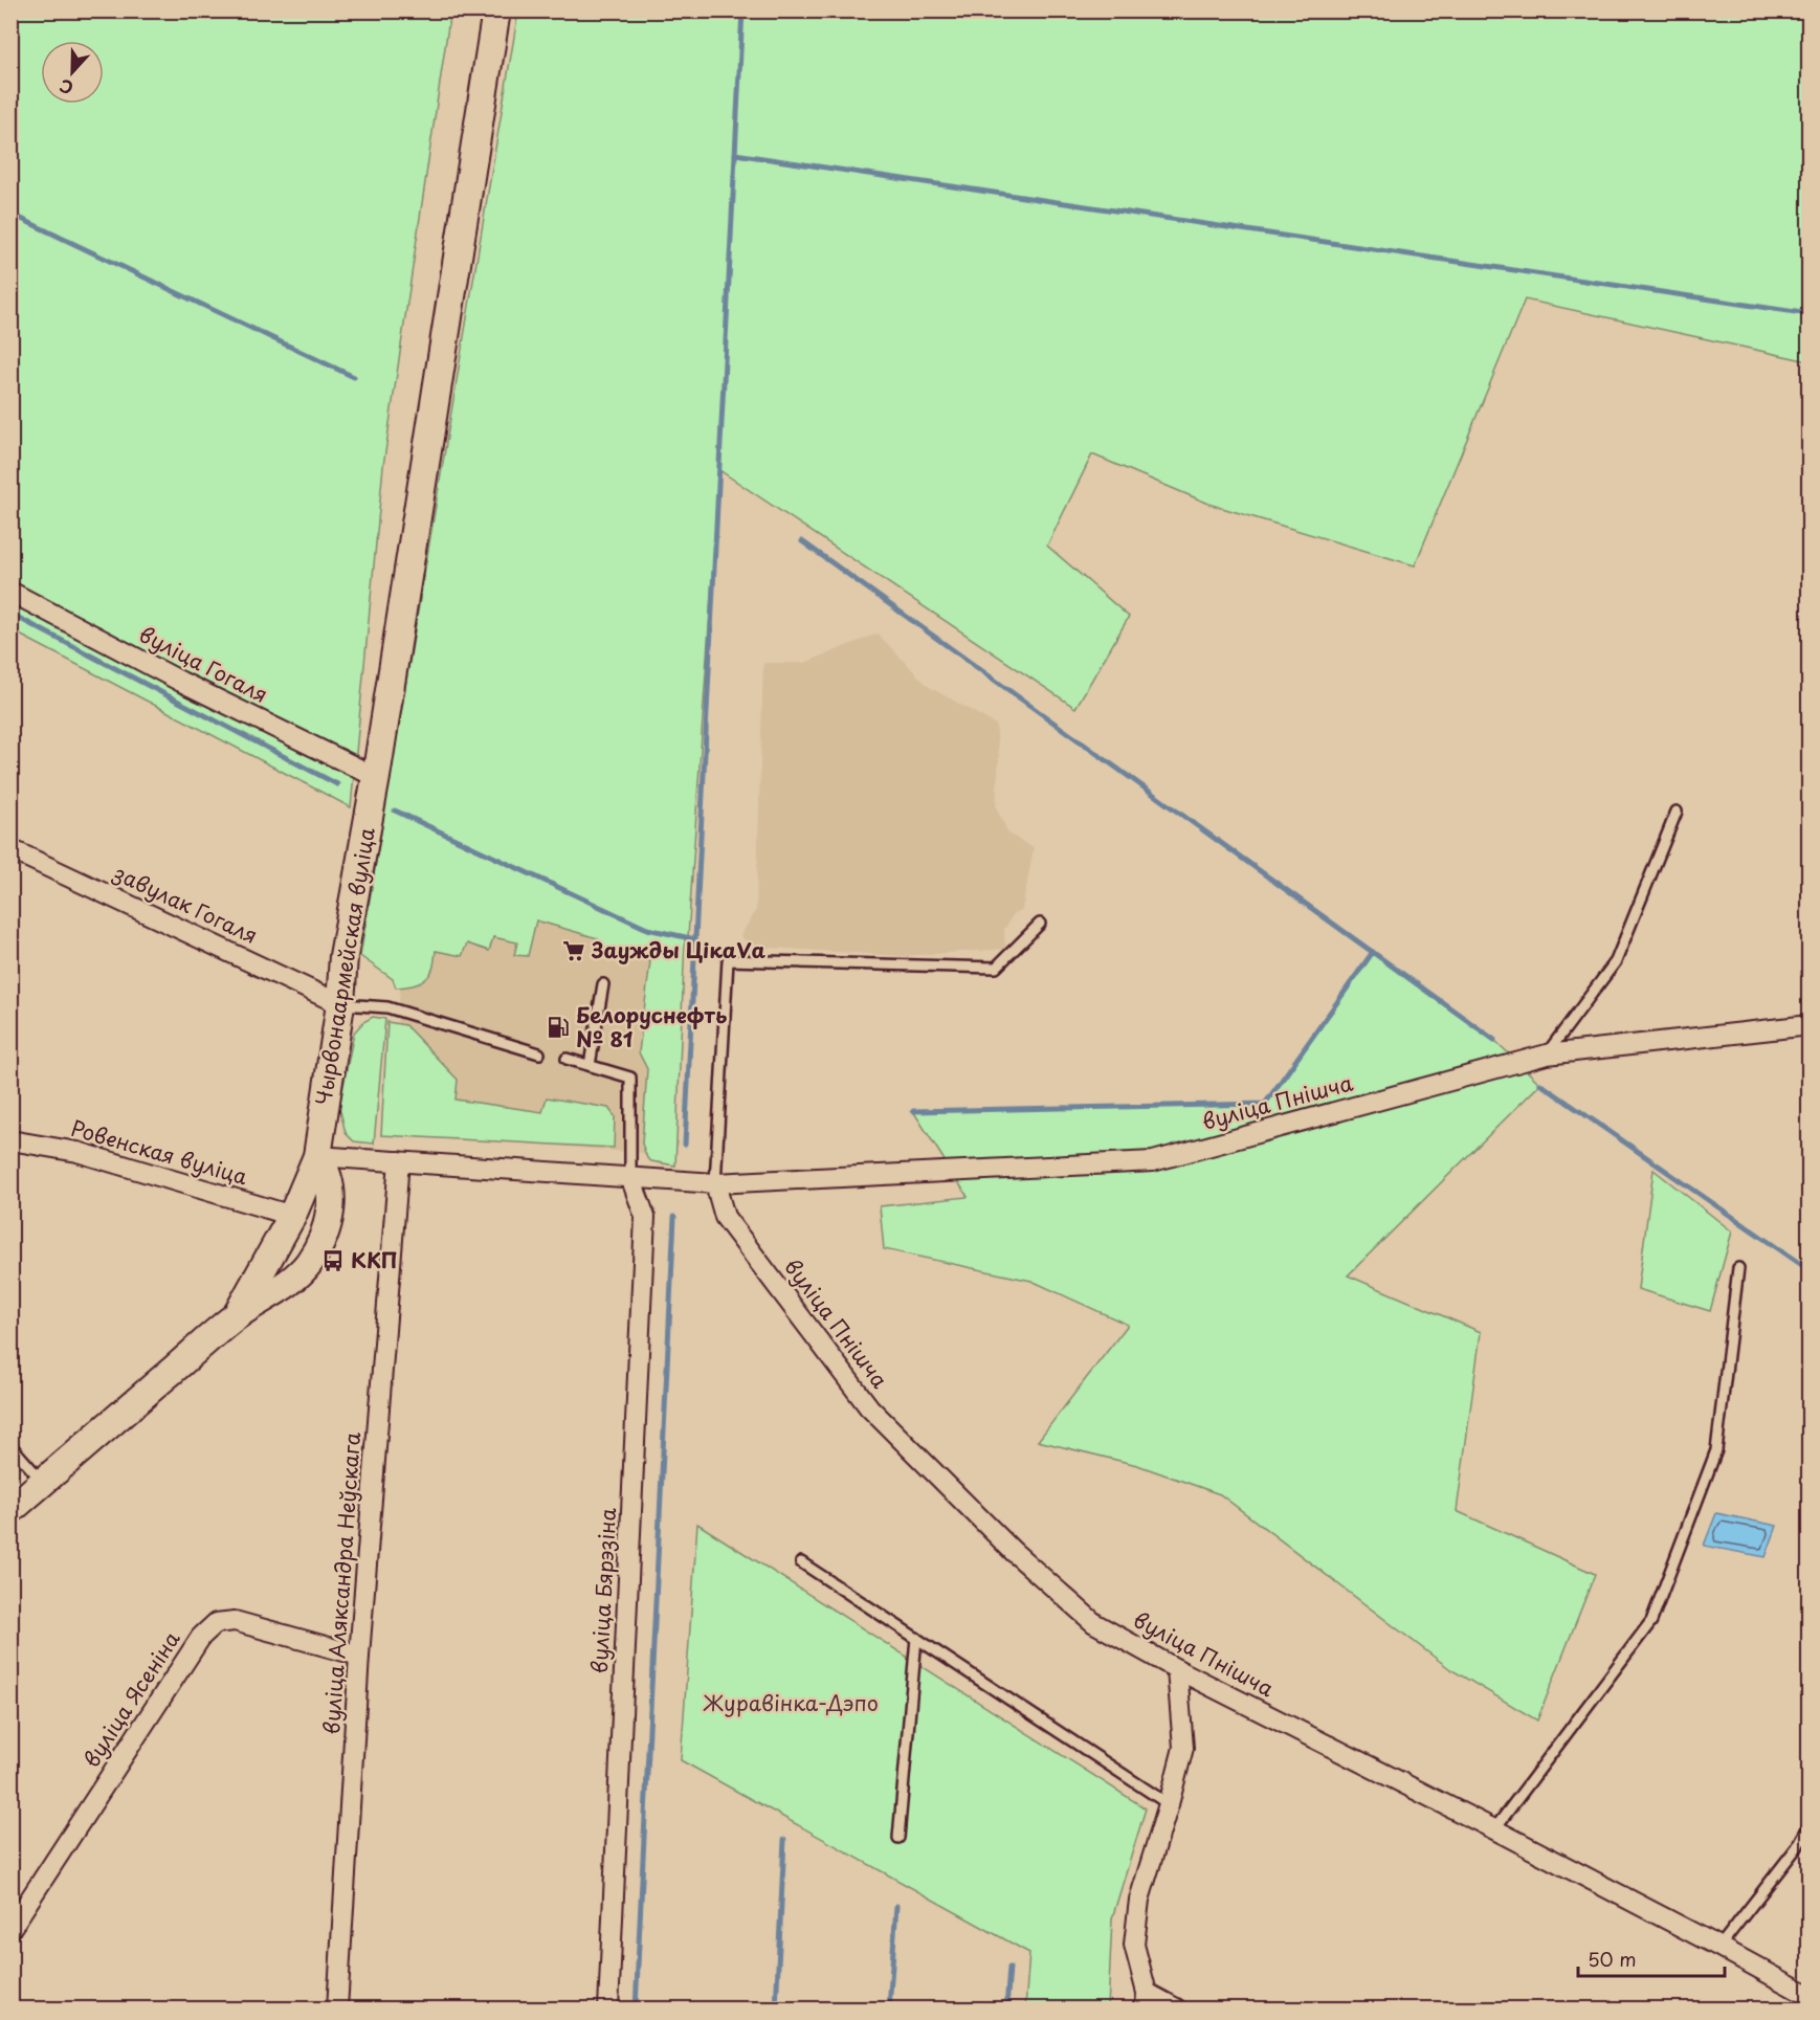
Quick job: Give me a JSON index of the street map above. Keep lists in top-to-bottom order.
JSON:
{
  "streets": {
    "main road": ["Чырвонаармейская вуліца"],
    "street": [
      "вуліца Гогаля",
      "завулак Гогаля",
      "вуліца Пнішча",
      "Ровенская вуліца",
      "вуліца Аляксандра Неўскага",
      "вуліца Бярэзіна",
      "вуліца Ясеніна"
    ]
  },
  "crossings": [
    ["вуліца Гогаля", "Чырвонаармейская вуліца"],
    ["завулак Гогаля", "Чырвонаармейская вуліца"],
    ["Чырвонаармейская вуліца", "вуліца Пнішча"],
    ["Чырвонаармейская вуліца", "Ровенская вуліца"],
    ["вуліца Пнішча", "вуліца Аляксандра Неўскага"],
    ["вуліца Пнішча", "вуліца Бярэзіна"],
    ["вуліца Аляксандра Неўскага", "вуліца Ясеніна"]
  ],
  "parks": ["Журавінка-Дэпо"],
  "places": {
    "supermarket": ["Заужды ЦікаVа"],
    "fuel station": ["Белоруснефть № 81"],
    "bus stop": ["ККП"]
  },
  "scale_bar": "50 m",
  "north": "bottom"
}
